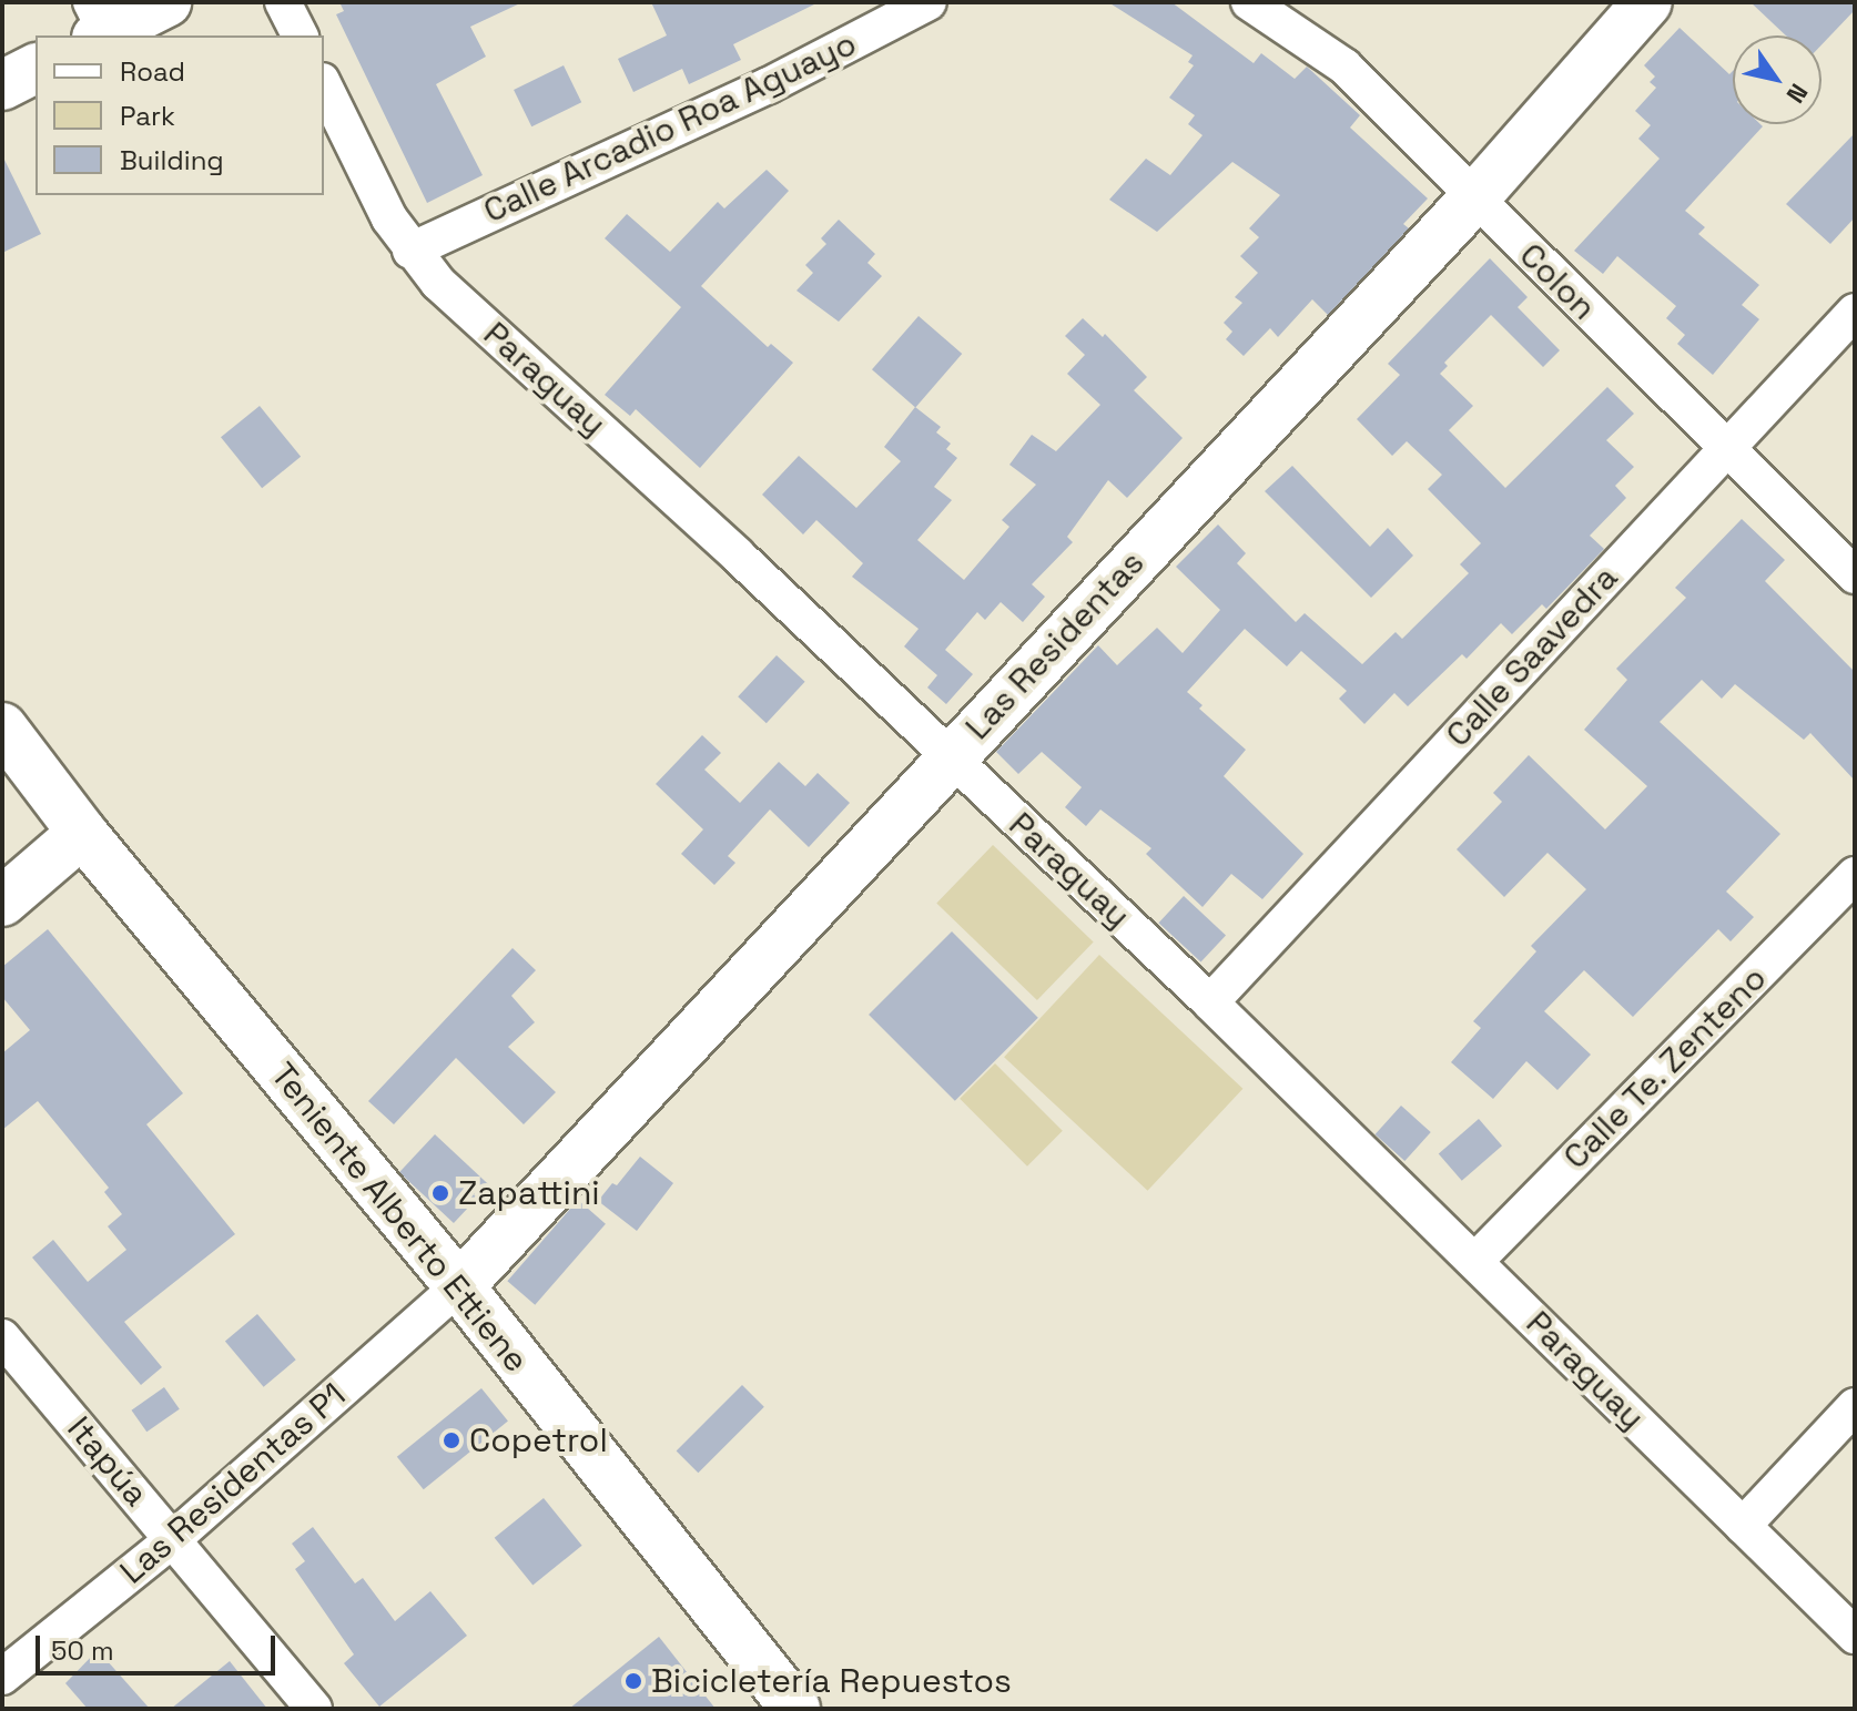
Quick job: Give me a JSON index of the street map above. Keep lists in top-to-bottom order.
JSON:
{
  "streets": {
    "main road": ["Las Residentas", "Teniente Alberto Ettiene"],
    "street": [
      "Calle Arcadio Roa Aguayo",
      "Colon",
      "Paraguay",
      "Calle Saavedra",
      "Calle Te. Zenteno",
      "Itapúa",
      "Las Residentas P1"
    ]
  },
  "crossings": [
    ["Calle Arcadio Roa Aguayo", "Paraguay"],
    ["Colon", "Las Residentas"],
    ["Colon", "Calle Saavedra"],
    ["Paraguay", "Las Residentas"],
    ["Paraguay", "Calle Saavedra"],
    ["Paraguay", "Calle Te. Zenteno"],
    ["Las Residentas", "Teniente Alberto Ettiene"],
    ["Las Residentas", "Las Residentas P1"],
    ["Teniente Alberto Ettiene", "Las Residentas P1"],
    ["Itapúa", "Las Residentas P1"]
  ],
  "places": ["Zapattini", "Copetrol", "Bicicletería Repuestos"],
  "legend": ["Road", "Park", "Building"],
  "scale_bar": "50 m",
  "north": "bottom right"
}
